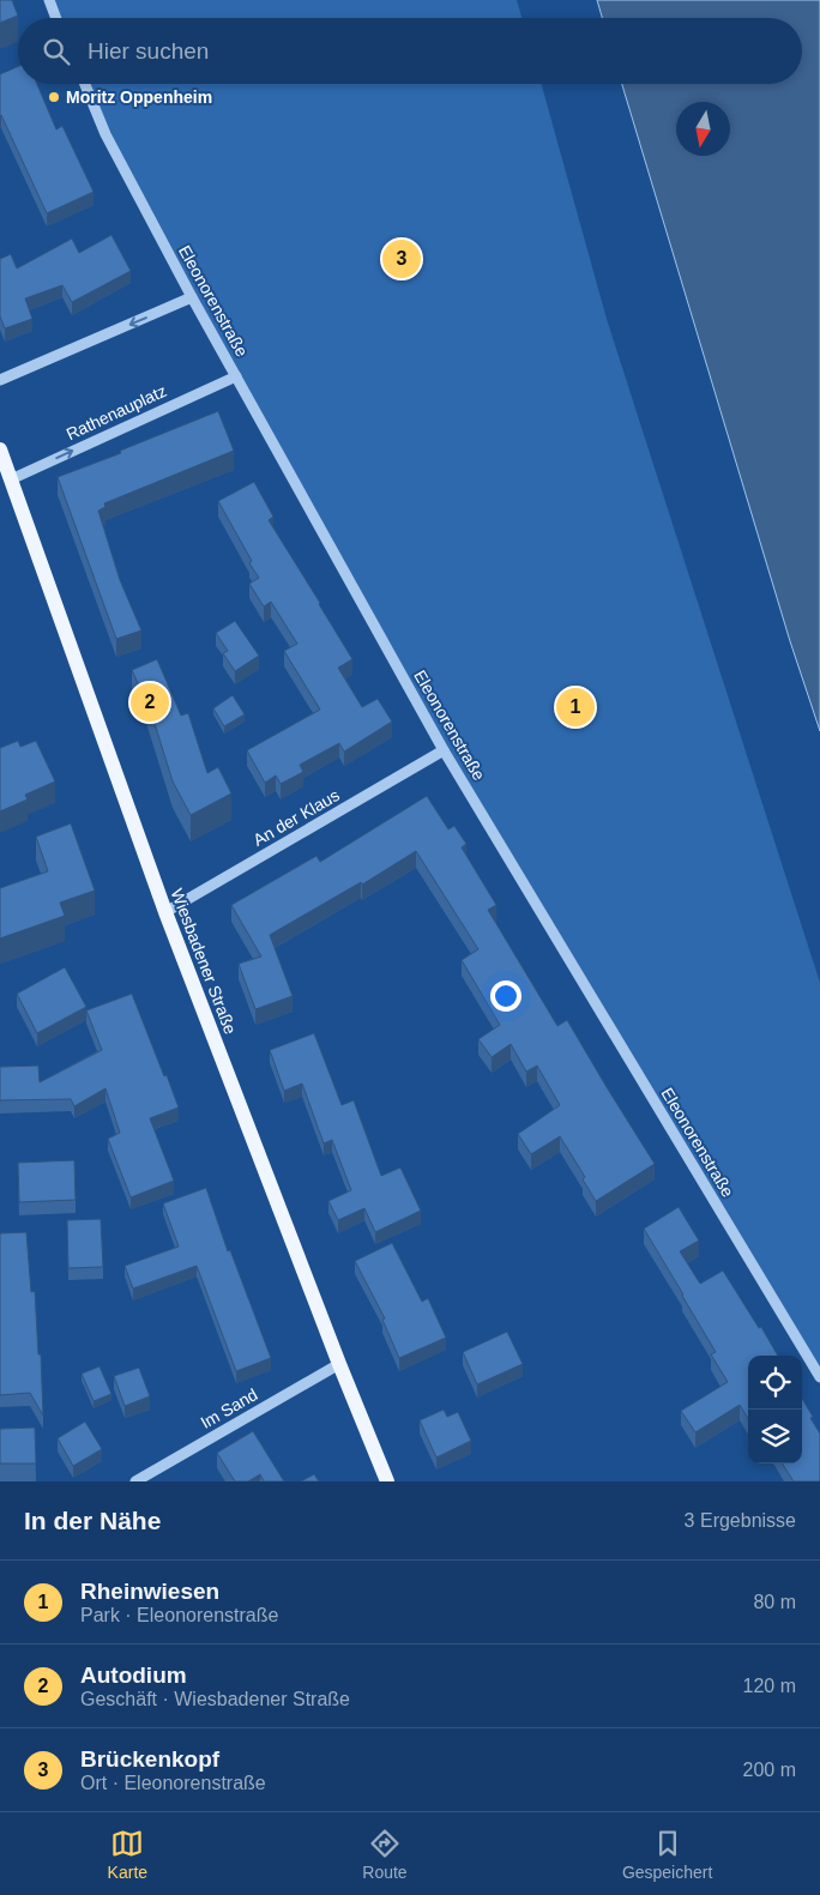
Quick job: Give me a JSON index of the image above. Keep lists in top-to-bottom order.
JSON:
{
  "streets": {
    "main road": ["Wiesbadener Straße"],
    "street": [
      "Eleonorenstraße",
      "Rathenauplatz",
      "An der Klaus",
      "Im Sand"
    ]
  },
  "crossings": [
    ["Eleonorenstraße", "Rathenauplatz"],
    ["Eleonorenstraße", "An der Klaus"],
    ["Rathenauplatz", "Wiesbadener Straße"],
    ["An der Klaus", "Wiesbadener Straße"],
    ["Wiesbadener Straße", "Im Sand"]
  ],
  "places": ["Moritz Oppenheim"],
  "north": "bottom",
  "page": {
    "search": "Hier suchen",
    "pins": ["3", "2", "1"],
    "heading": ["In der Nähe", "3 Ergebnisse"],
    "list": [
      {
        "mark": "1",
        "name": "Rheinwiesen",
        "note": "Park · Eleonorenstraße",
        "value": "80 m"
      },
      {
        "mark": "2",
        "name": "Autodium",
        "note": "Geschäft · Wiesbadener Straße",
        "value": "120 m"
      },
      {
        "mark": "3",
        "name": "Brückenkopf",
        "note": "Ort · Eleonorenstraße",
        "value": "200 m"
      }
    ],
    "nav": ["Karte", "Route", "Gespeichert"]
  }
}
